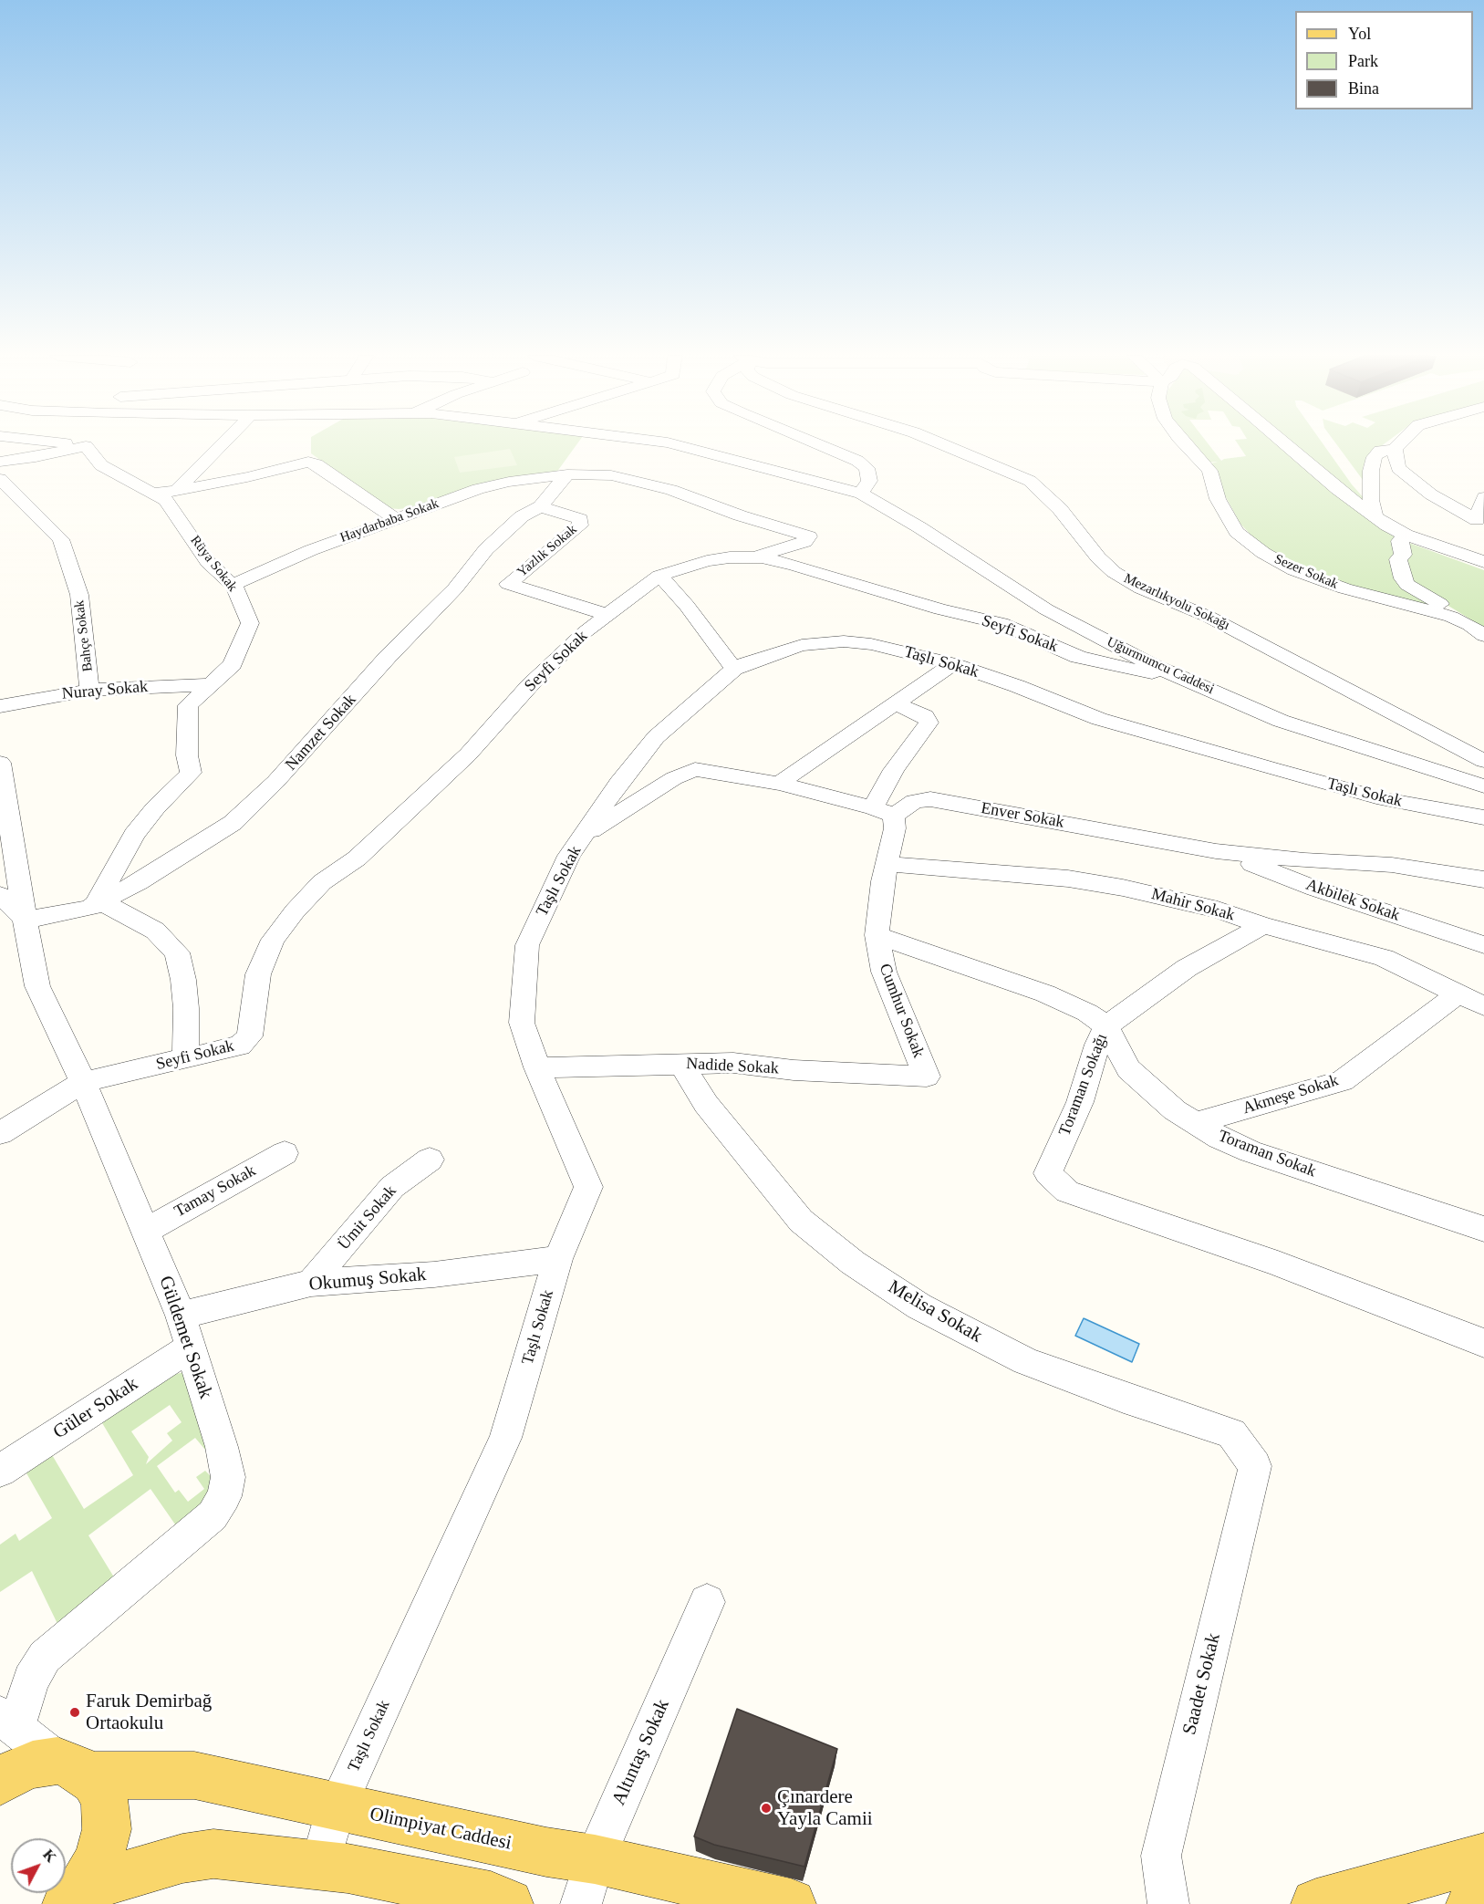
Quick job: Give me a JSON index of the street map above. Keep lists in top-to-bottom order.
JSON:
{
  "streets": {
    "main road": ["Olimpiyat Caddesi"],
    "street": [
      "Haydarbaba Sokak",
      "Yazlık Sokak",
      "Rüya Sokak",
      "Sezer Sokak",
      "Mezarlıkyolu Sokağı",
      "Seyfi Sokak",
      "Bahçe Sokak",
      "Taşlı Sokak",
      "Uğurmumcu Caddesi",
      "Nuray Sokak",
      "Namzet Sokak",
      "Enver Sokak",
      "Akbilek Sokak",
      "Mahir Sokak",
      "Cumhur Sokak",
      "Nadide Sokak",
      "Toraman Sokağı",
      "Akmeşe Sokak",
      "Toraman Sokak",
      "Tamay Sokak",
      "Ümit Sokak",
      "Okumuş Sokak",
      "Melisa Sokak",
      "Güldemet Sokak",
      "Güler Sokak",
      "Saadet Sokak",
      "Altıntaş Sokak"
    ]
  },
  "crossings": [
    ["Haydarbaba Sokak", "Rüya Sokak"],
    ["Haydarbaba Sokak", "Seyfi Sokak"],
    ["Haydarbaba Sokak", "Namzet Sokak"],
    ["Yazlık Sokak", "Seyfi Sokak"],
    ["Yazlık Sokak", "Namzet Sokak"],
    ["Rüya Sokak", "Nuray Sokak"],
    ["Rüya Sokak", "Namzet Sokak"],
    ["Seyfi Sokak", "Uğurmumcu Caddesi"],
    ["Seyfi Sokak", "Güldemet Sokak"],
    ["Bahçe Sokak", "Nuray Sokak"],
    ["Taşlı Sokak", "Nadide Sokak"],
    ["Taşlı Sokak", "Okumuş Sokak"],
    ["Taşlı Sokak", "Olimpiyat Caddesi"],
    ["Namzet Sokak", "Güldemet Sokak"],
    ["Enver Sokak", "Akbilek Sokak"],
    ["Enver Sokak", "Cumhur Sokak"],
    ["Mahir Sokak", "Cumhur Sokak"],
    ["Mahir Sokak", "Akmeşe Sokak"],
    ["Cumhur Sokak", "Nadide Sokak"],
    ["Cumhur Sokak", "Toraman Sokak"],
    ["Nadide Sokak", "Melisa Sokak"],
    ["Toraman Sokağı", "Toraman Sokak"],
    ["Akmeşe Sokak", "Toraman Sokak"],
    ["Tamay Sokak", "Güldemet Sokak"],
    ["Ümit Sokak", "Okumuş Sokak"],
    ["Okumuş Sokak", "Güldemet Sokak"],
    ["Melisa Sokak", "Saadet Sokak"],
    ["Güldemet Sokak", "Güler Sokak"],
    ["Altıntaş Sokak", "Olimpiyat Caddesi"]
  ],
  "places": ["Faruk Demirbağ Ortaokulu", "Çınardere Yayla Camii"],
  "legend": ["Yol", "Park", "Bina"],
  "north": "top right"
}
